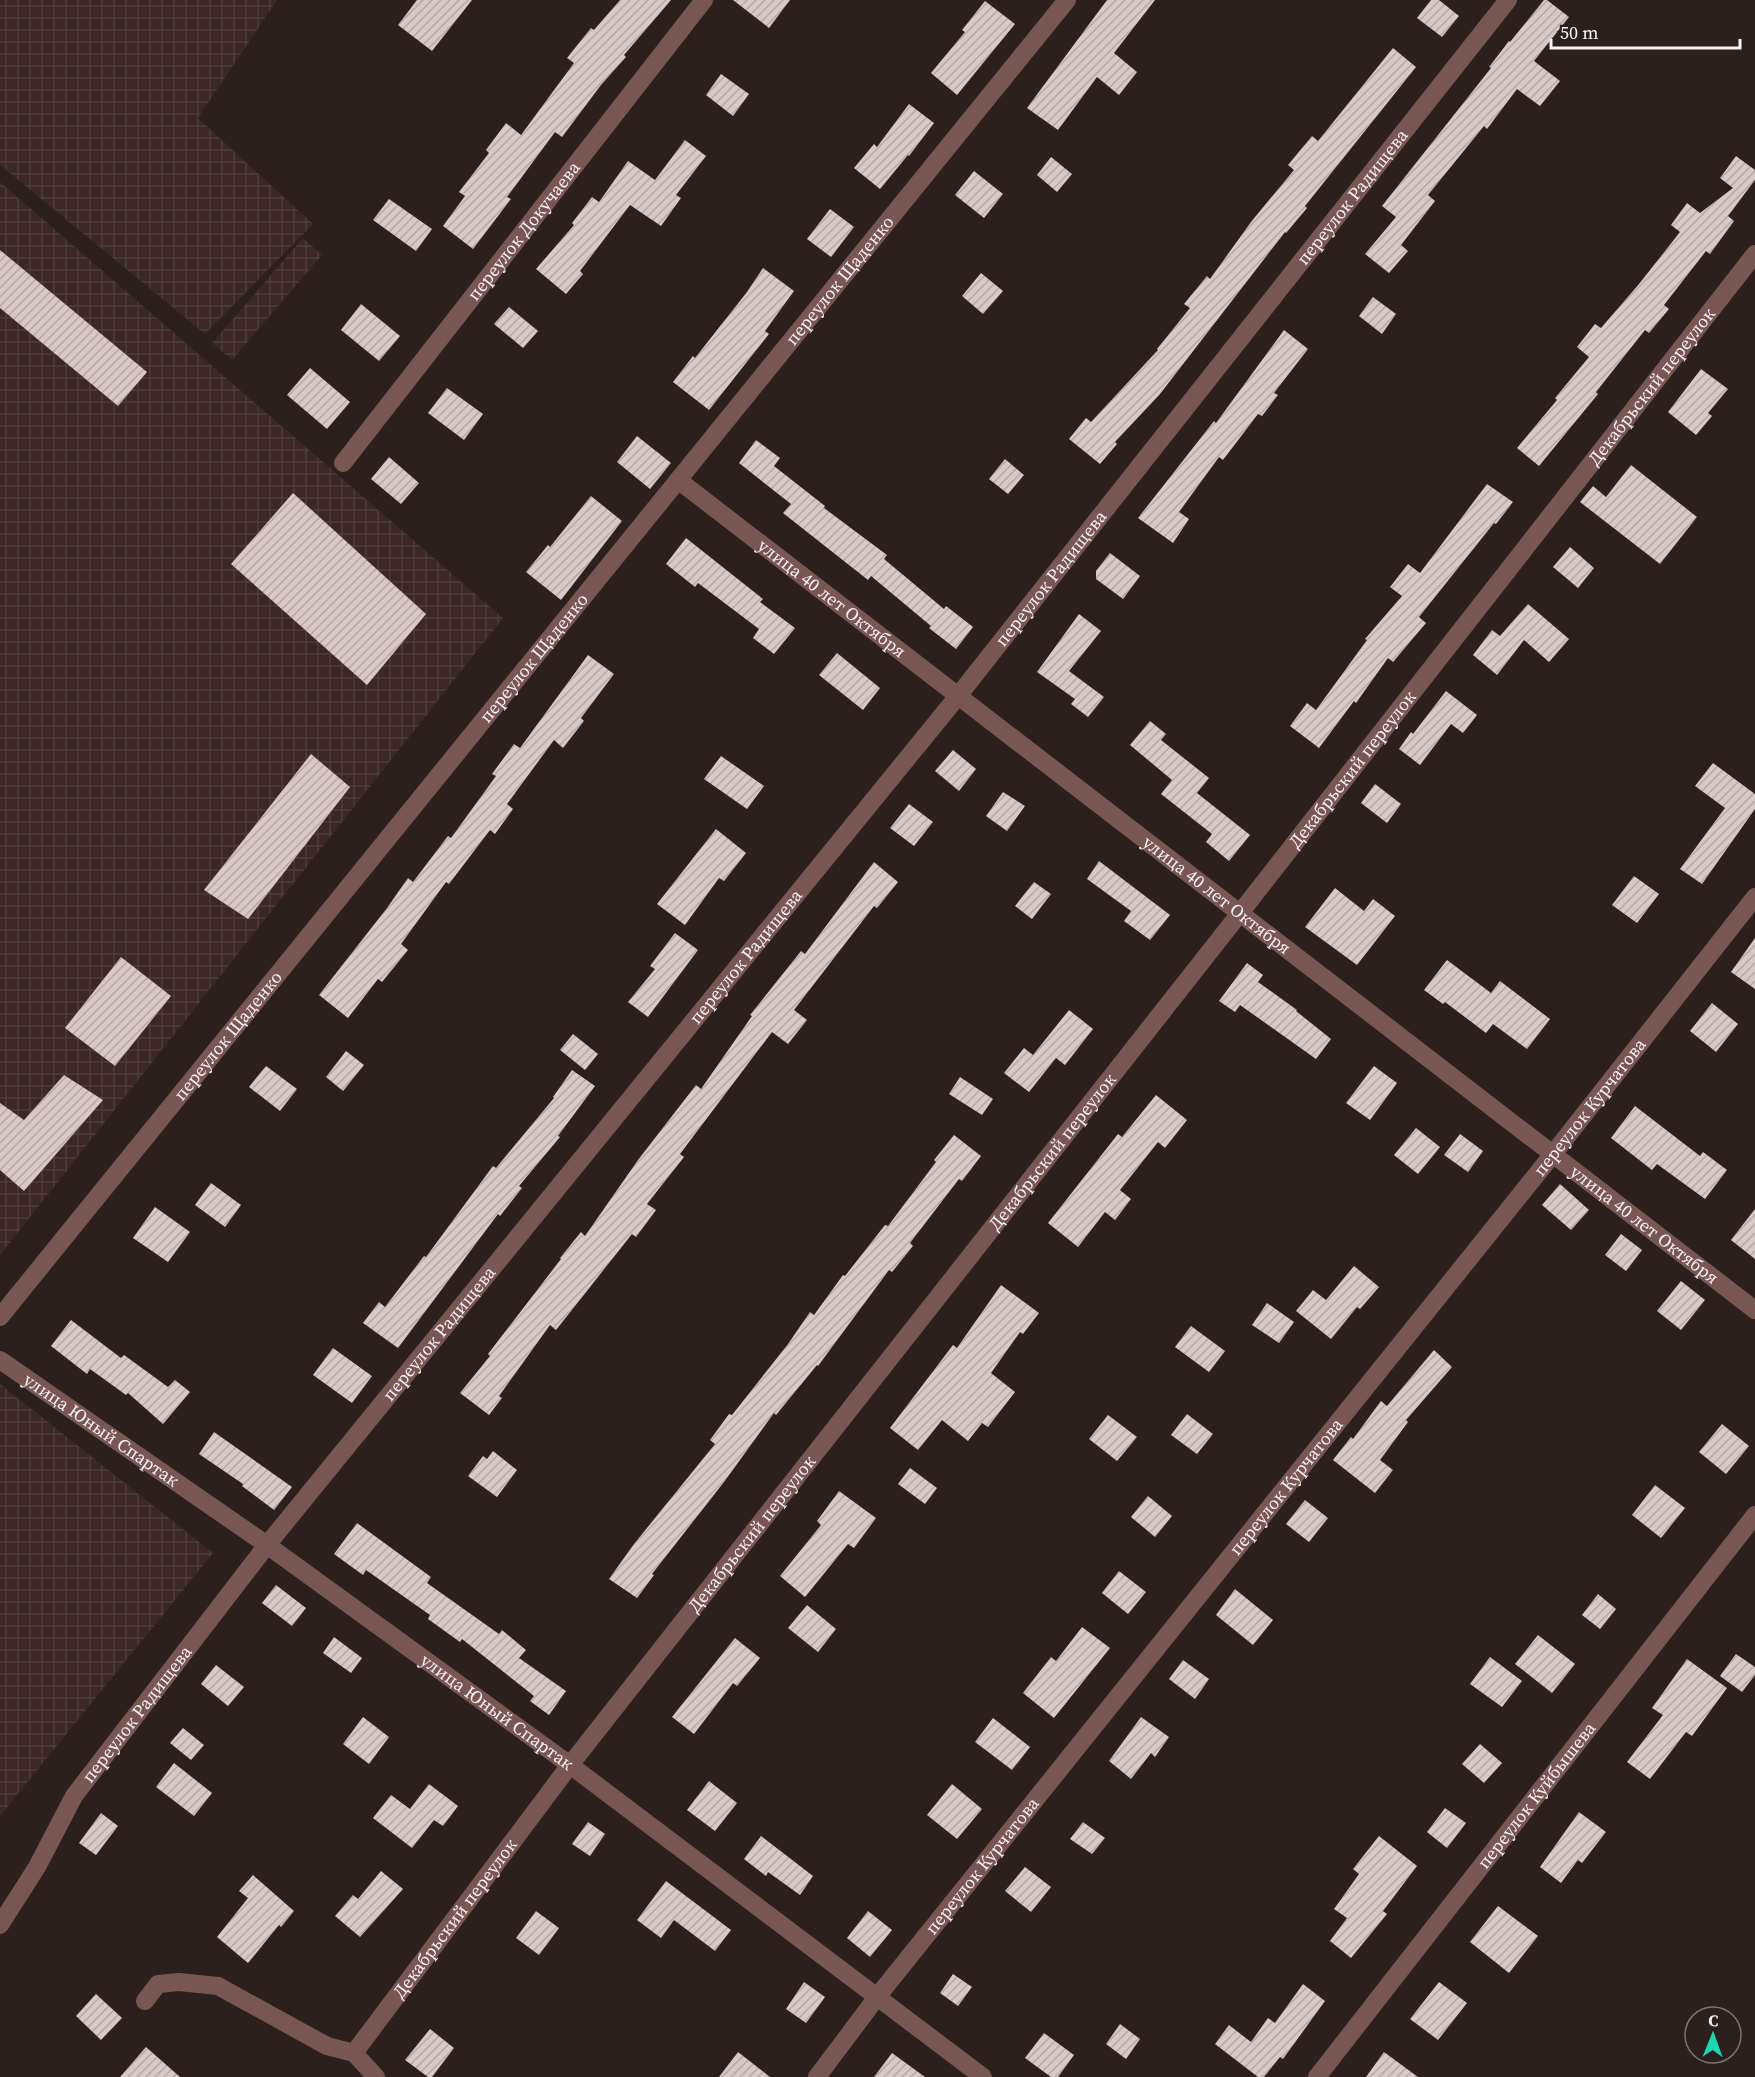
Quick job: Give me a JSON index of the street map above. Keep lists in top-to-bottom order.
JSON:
{
  "streets": {
    "street": [
      "переулок Радищева",
      "переулок Докучаева",
      "переулок Щаденко",
      "Декабрьский переулок",
      "улица 40 лет Октября",
      "переулок Курчатова",
      "улица Юный Спартак",
      "переулок Куйбышева"
    ]
  },
  "crossings": [
    ["переулок Радищева", "улица 40 лет Октября"],
    ["переулок Радищева", "улица Юный Спартак"],
    ["переулок Щаденко", "улица 40 лет Октября"],
    ["Декабрьский переулок", "улица 40 лет Октября"],
    ["Декабрьский переулок", "улица Юный Спартак"],
    ["улица 40 лет Октября", "переулок Курчатова"],
    ["переулок Курчатова", "улица Юный Спартак"]
  ],
  "scale_bar": "50 m",
  "north": "top"
}
